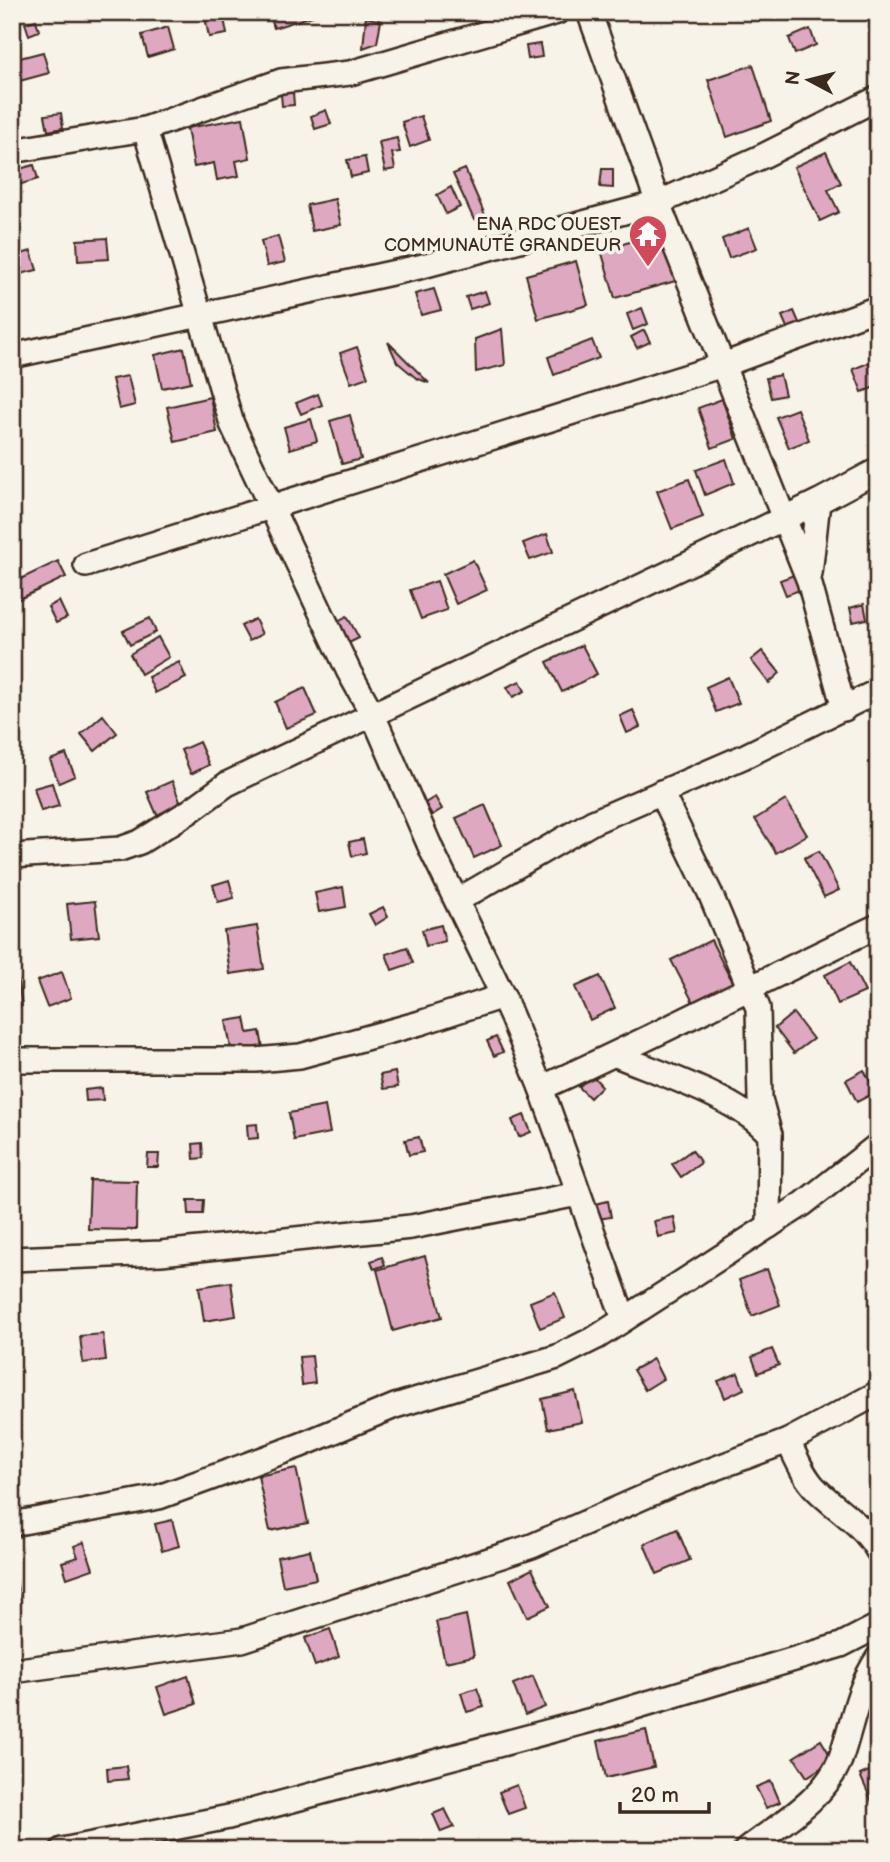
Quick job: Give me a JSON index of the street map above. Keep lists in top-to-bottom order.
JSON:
{
  "places": {
    "temple": ["ENA RDC OUEST COMMUNAUTÉ GRANDEUR"]
  },
  "scale_bar": "20 m",
  "north": "left"
}
